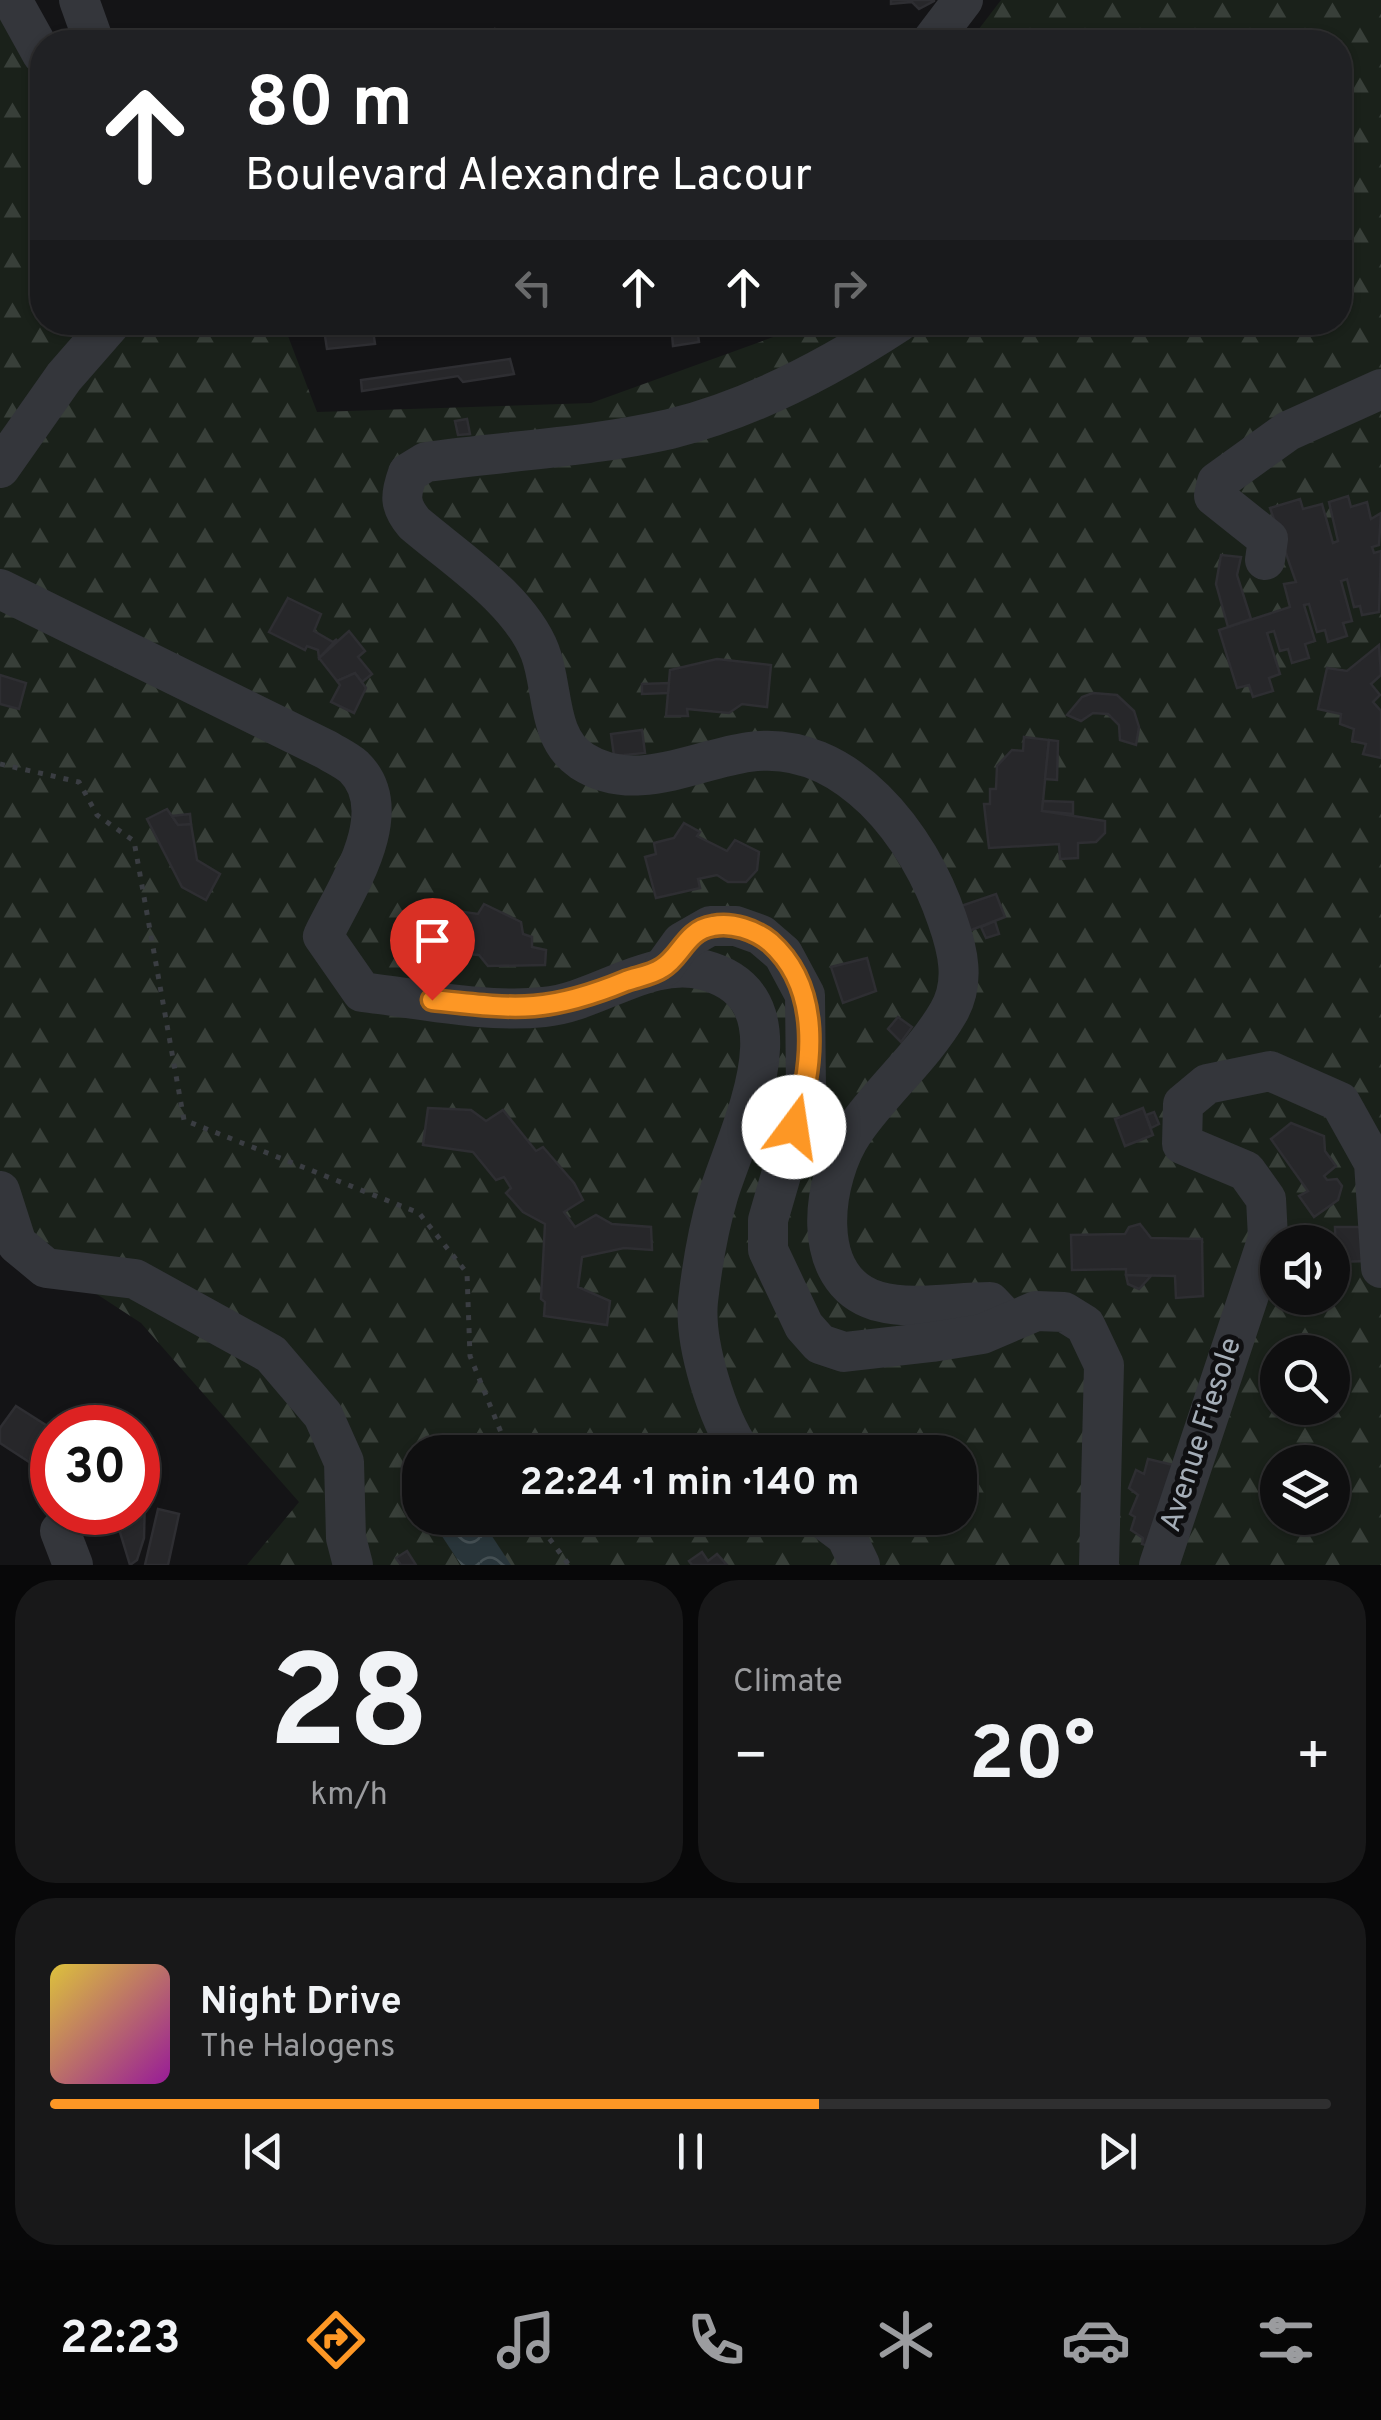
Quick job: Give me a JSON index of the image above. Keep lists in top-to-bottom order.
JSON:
{
  "streets": {
    "street": ["Avenue Fiesole"]
  },
  "page": {
    "turn": ["80 m", "Boulevard Alexandre Lacour"],
    "limit": "30",
    "trip": "22:24 · 1 min · 140 m",
    "tile": [
      ["28", "km/h"],
      "Climate"
    ],
    "heat": ["−", "20°", "+"],
    "song": ["Night Drive", "The Halogens"],
    "tabs": "22:23"
  }
}
